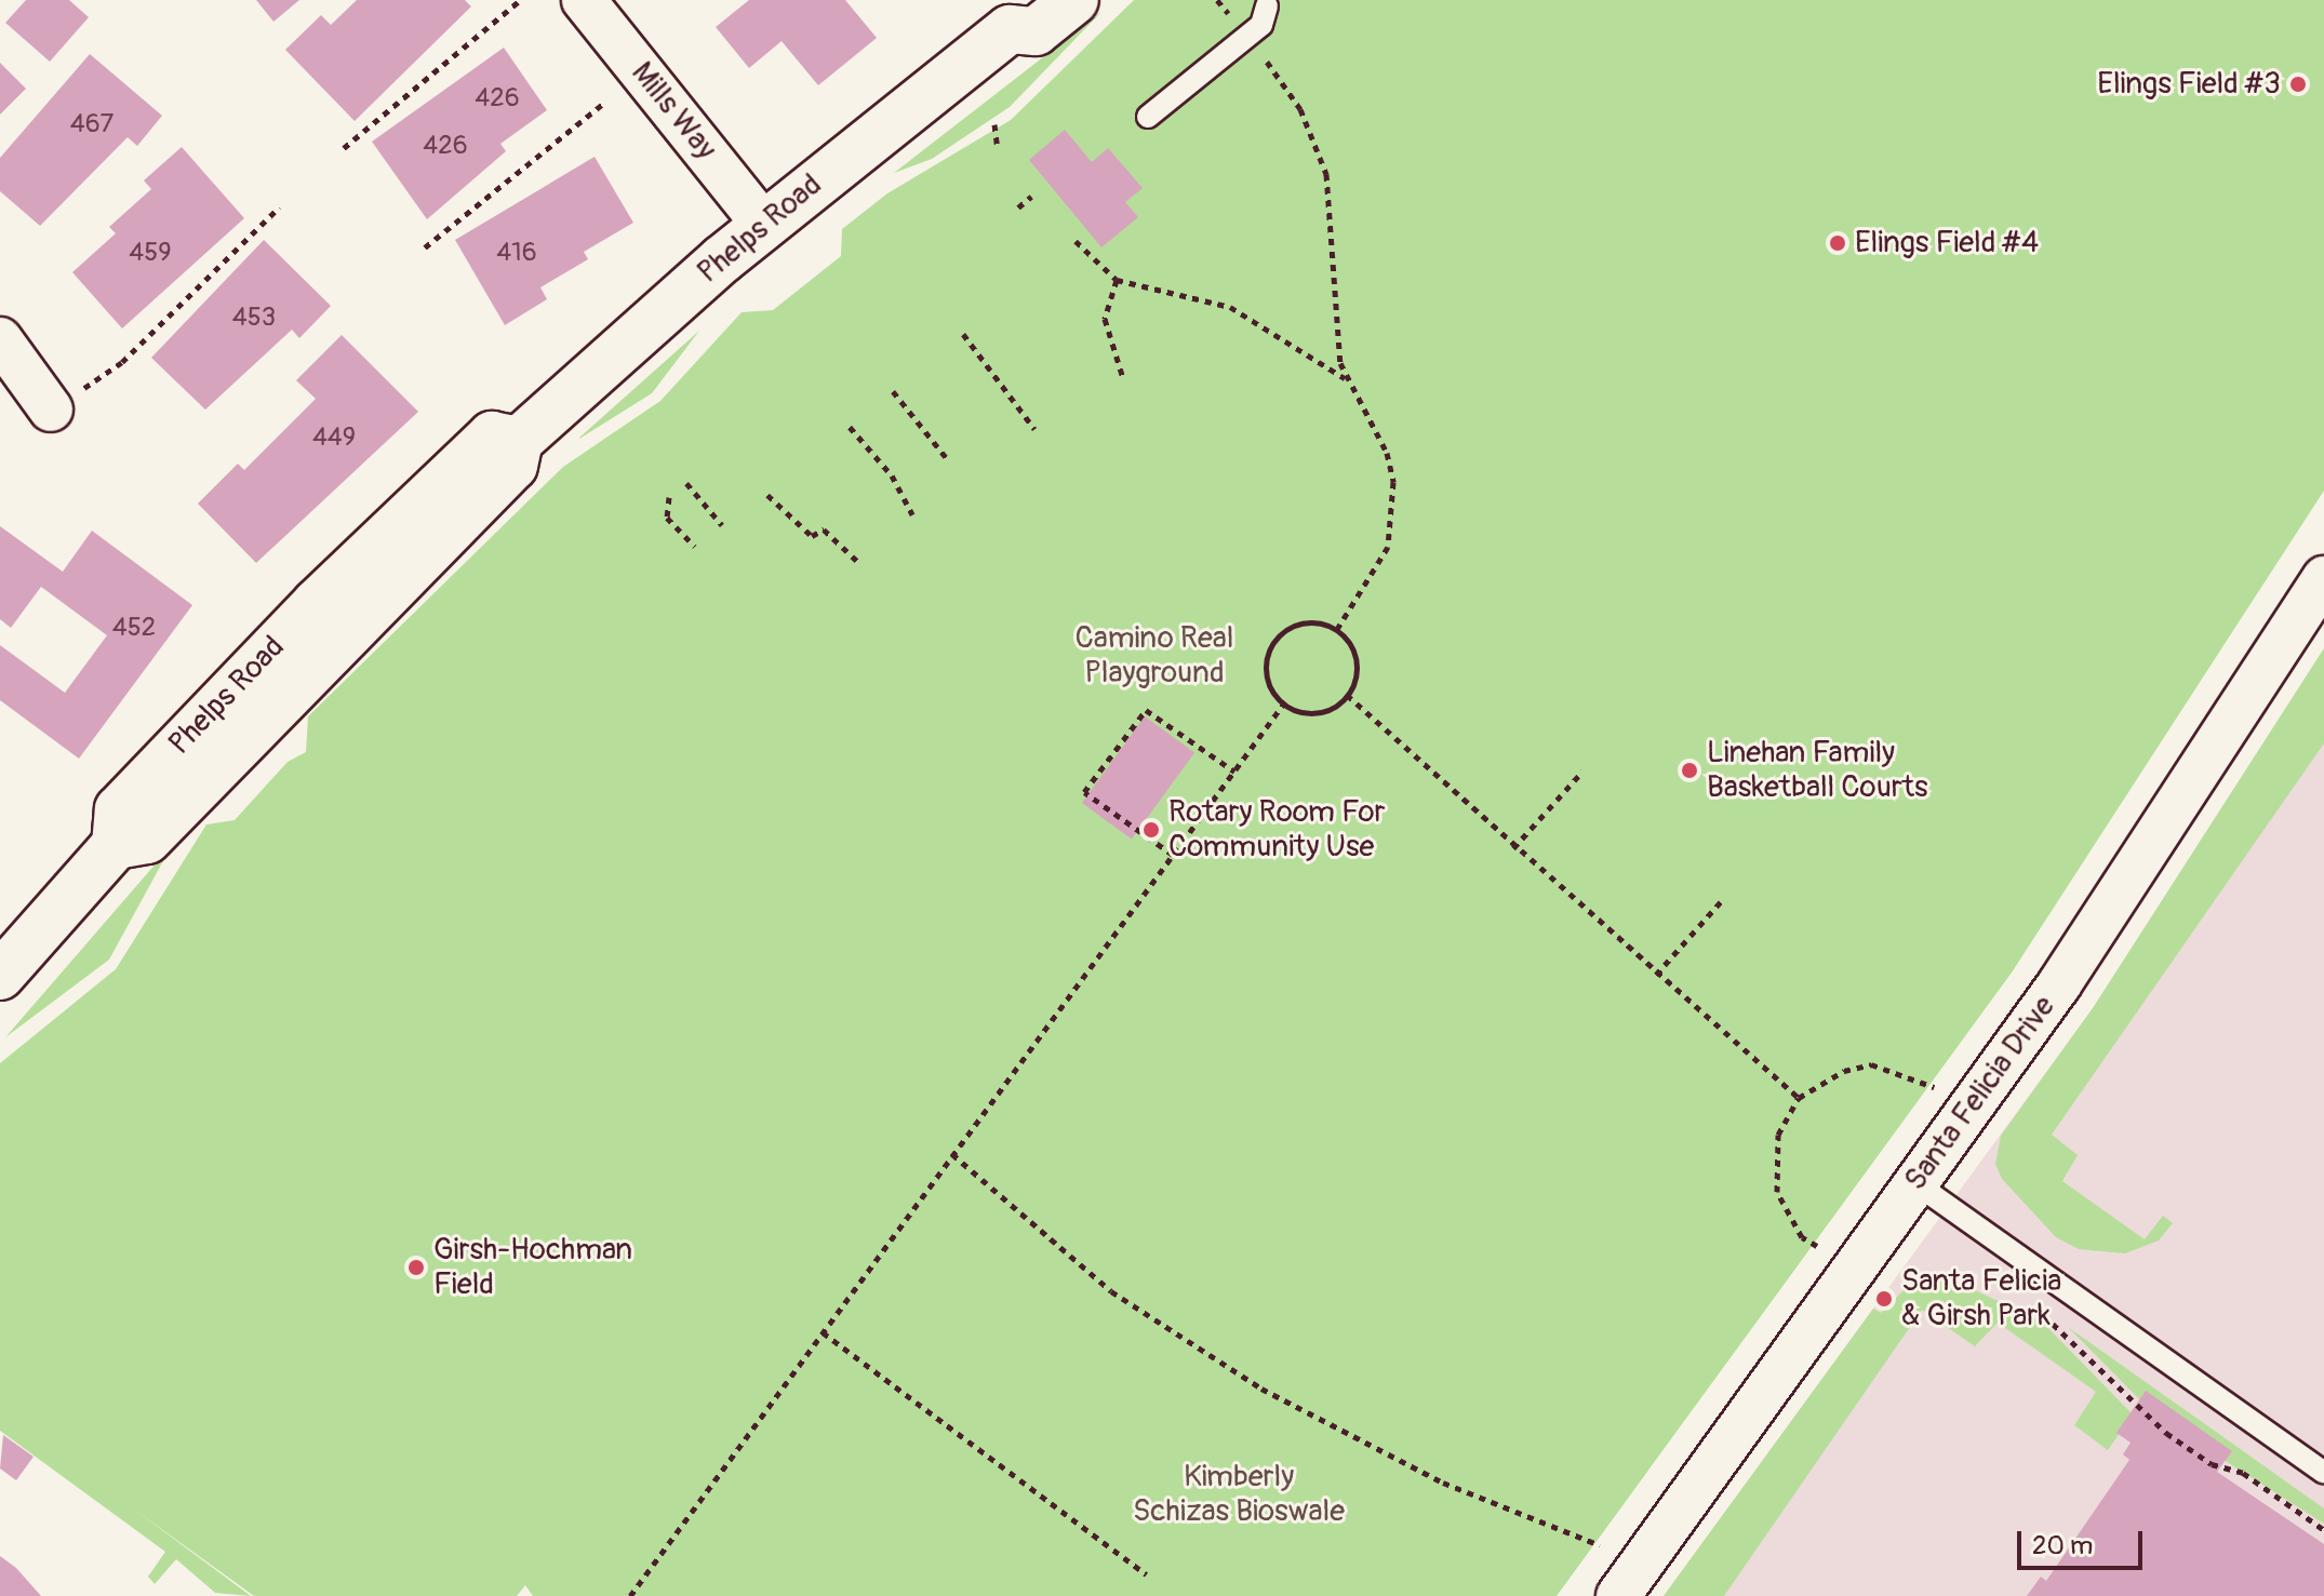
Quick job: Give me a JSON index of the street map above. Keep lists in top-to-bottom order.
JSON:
{
  "streets": {
    "street": ["Mills Way", "Phelps Road", "Santa Felicia Drive"]
  },
  "crossings": [
    ["Mills Way", "Phelps Road"]
  ],
  "parks": ["Camino Real Playground", "Kimberly Schizas Bioswale"],
  "places": [
    "Elings Field #3",
    "Elings Field #4",
    "Linehan Family Basketball Courts",
    "Rotary Room For Community Use",
    "Girsh-Hochman Field",
    "Santa Felicia & Girsh Park"
  ],
  "house_numbers": [
    "426",
    "467",
    "426",
    "459",
    "416",
    "453",
    "449",
    "452"
  ],
  "scale_bar": "20 m"
}
